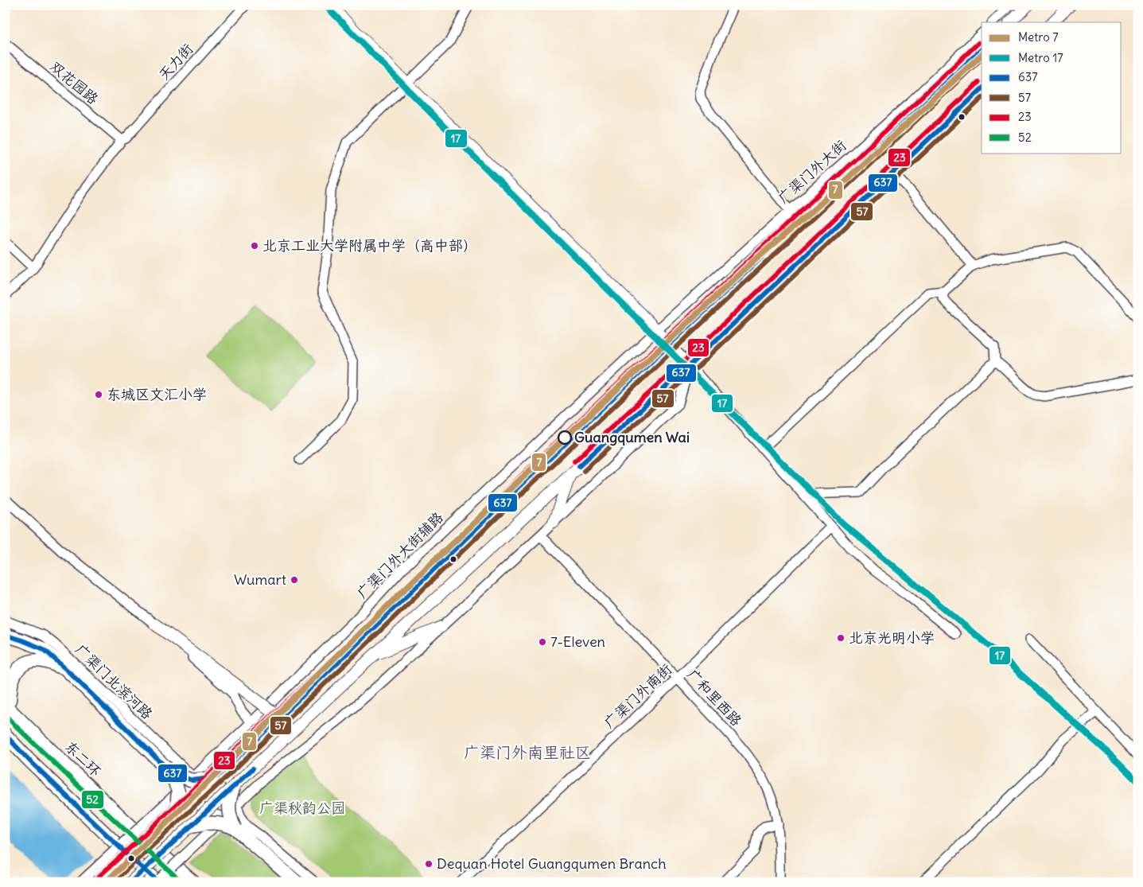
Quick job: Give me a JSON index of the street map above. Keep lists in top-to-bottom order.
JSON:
{
  "streets": {
    "highway": ["东二环"],
    "street": [
      "天力街",
      "双花园路",
      "广渠门外大街",
      "广渠门外大街辅路",
      "广渠门北滨河路",
      "广渠门外南街",
      "广和里西路"
    ]
  },
  "crossings": [
    ["天力街", "双花园路"],
    ["广渠门外大街", "广渠门外大街辅路"],
    ["广渠门外大街辅路", "广渠门北滨河路"],
    ["广渠门外南街", "广和里西路"]
  ],
  "districts": ["广渠门外南里社区"],
  "parks": ["广渠秋韵公园"],
  "places": [
    "北京工业大学附属中学（高中部）",
    "东城区文汇小学",
    "Guangqumen Wai",
    "Wumart",
    "北京光明小学",
    "7-Eleven",
    "Dequan Hotel Guangqumen Branch"
  ],
  "lines": [
    "metro line 17",
    "transit line 23",
    "transit line 637",
    "metro line 7",
    "transit line 57",
    "transit line 52"
  ],
  "legend": [
    "Metro 7",
    "Metro 17",
    "637",
    "57",
    "23",
    "52"
  ]
}
